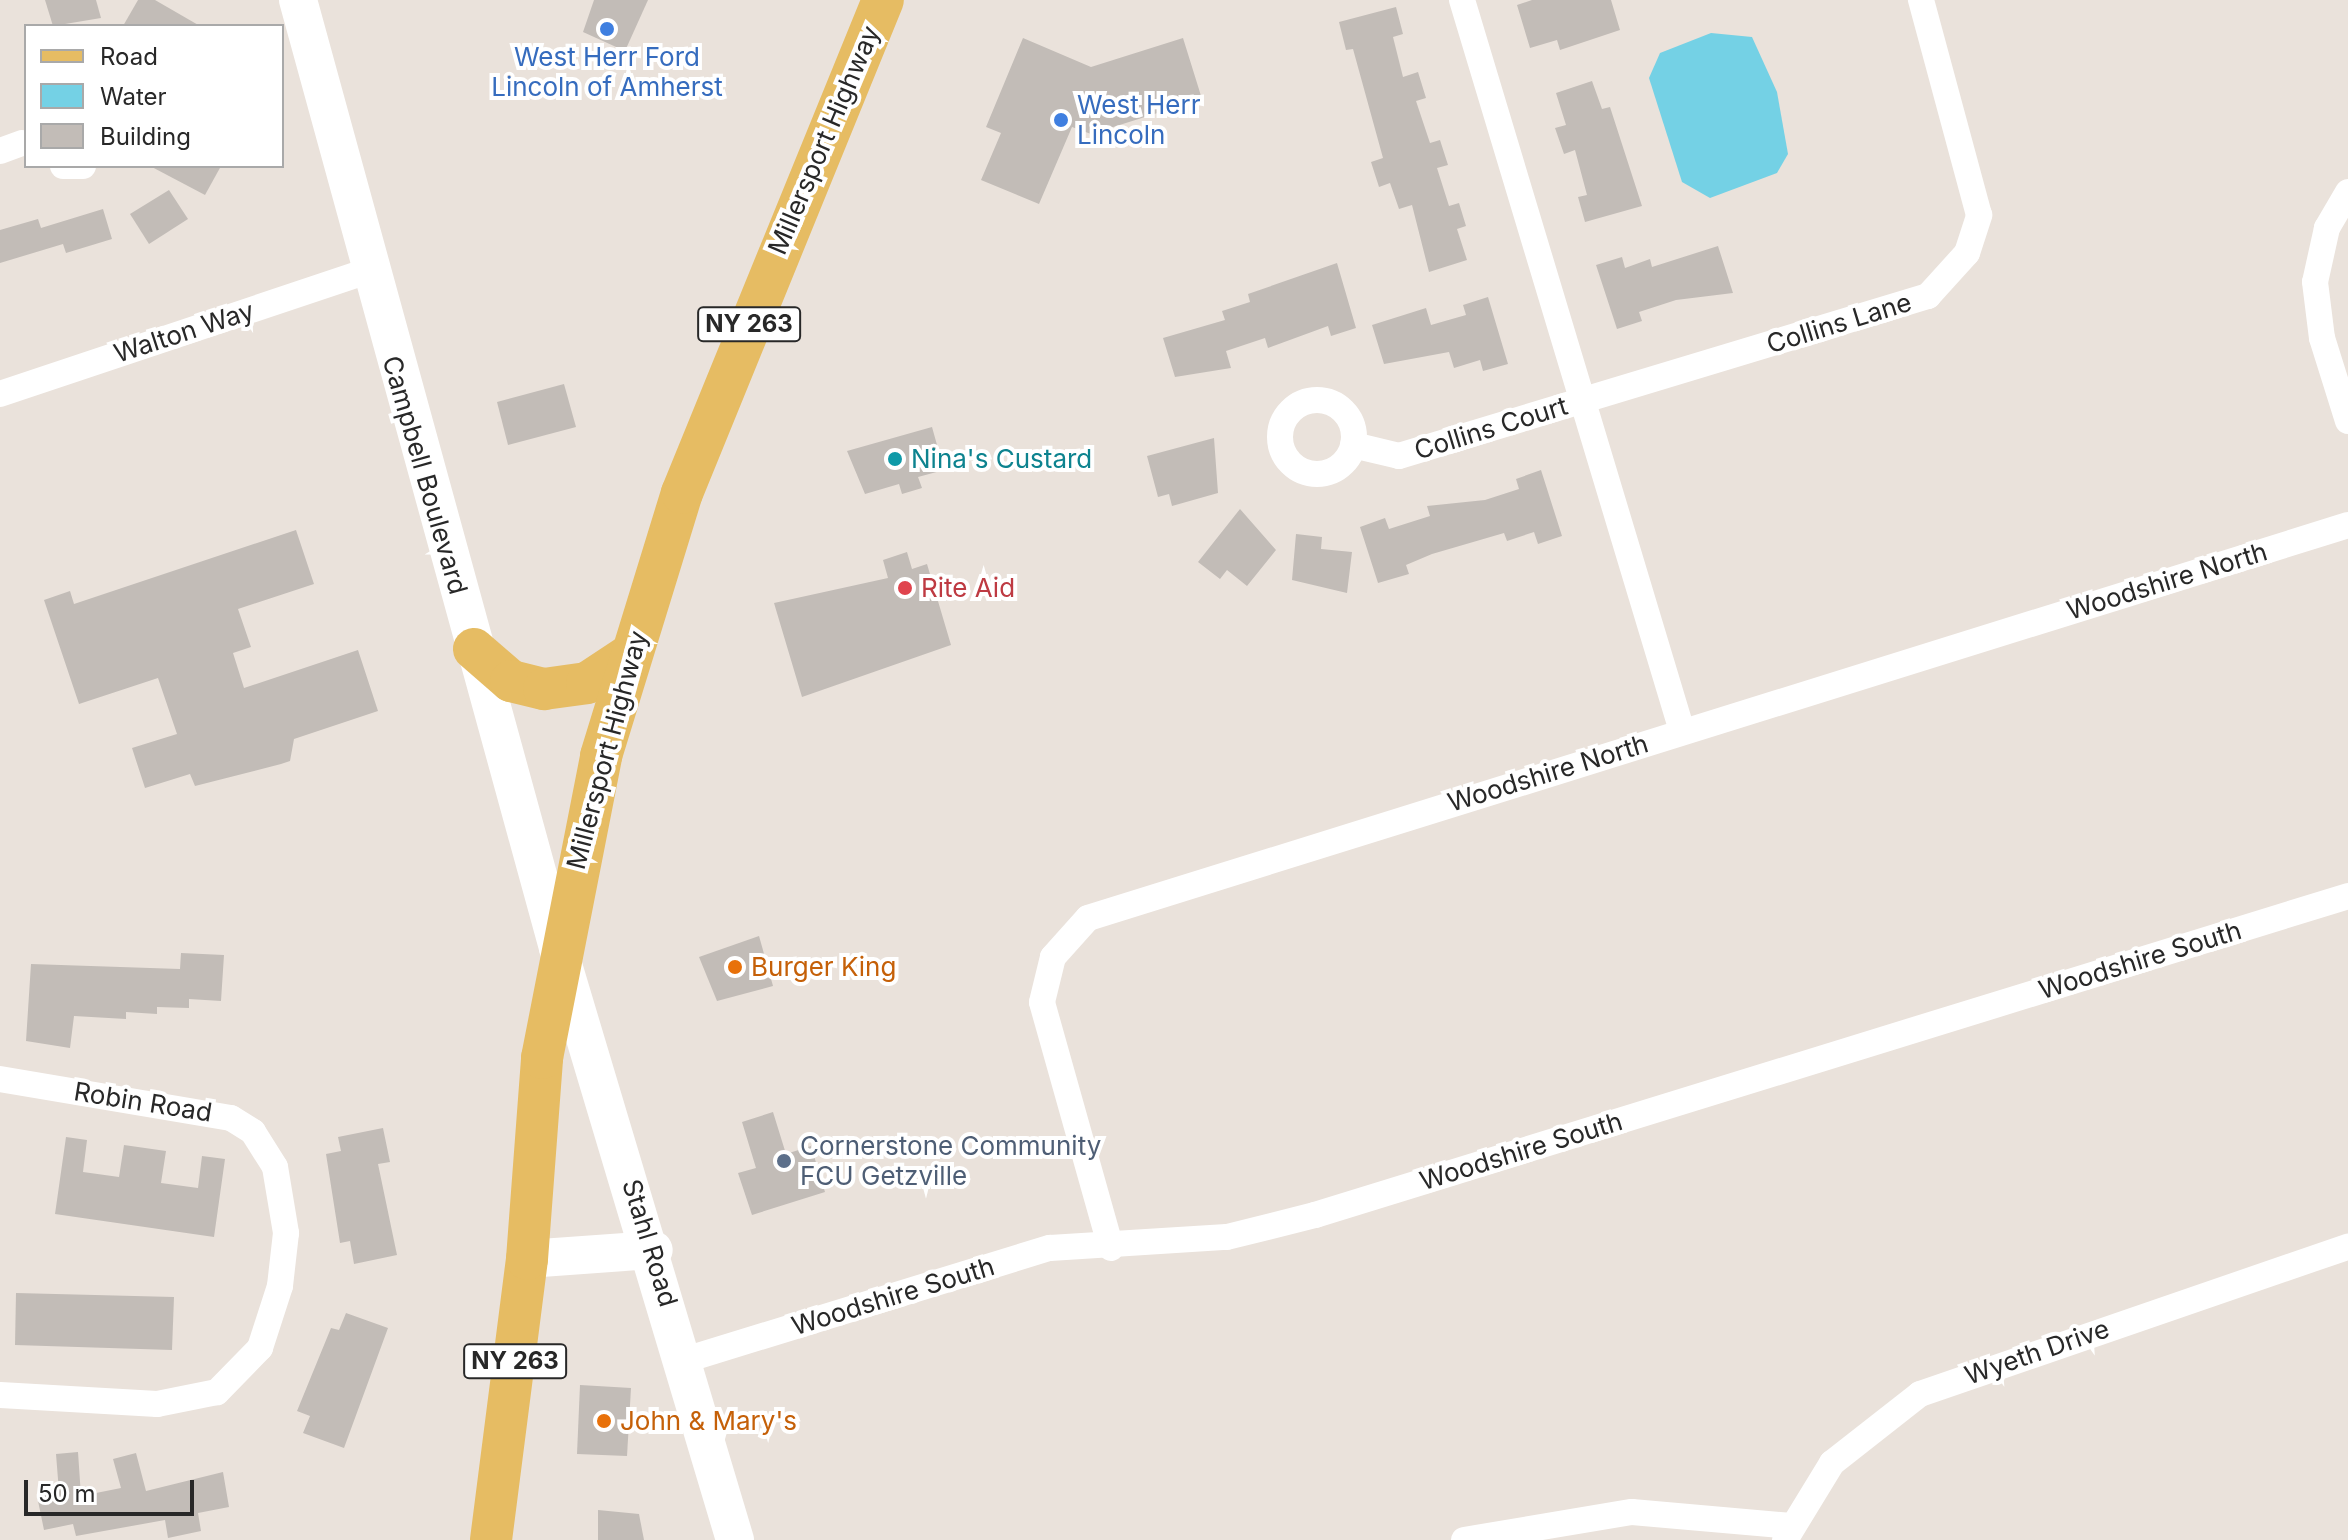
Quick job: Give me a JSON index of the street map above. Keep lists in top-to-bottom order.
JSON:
{
  "streets": {
    "main road": [
      "Millersport Highway",
      "NY 263",
      "Campbell Boulevard",
      "Stahl Road"
    ],
    "street": [
      "Collins Lane",
      "Walton Way",
      "Collins Court",
      "Woodshire North",
      "Woodshire South",
      "Robin Road",
      "Wyeth Drive"
    ]
  },
  "crossings": [
    ["Millersport Highway", "Campbell Boulevard"],
    ["Millersport Highway", "Stahl Road"],
    ["Collins Lane", "Collins Court"],
    ["Walton Way", "Campbell Boulevard"],
    ["Campbell Boulevard", "Stahl Road"],
    ["Woodshire North", "Woodshire South"],
    ["Woodshire South", "Stahl Road"]
  ],
  "places": [
    "West Herr Ford Lincoln of Amherst",
    "West Herr Lincoln",
    "Nina's Custard",
    "Rite Aid",
    "Burger King",
    "Cornerstone Community FCU Getzville",
    "John & Mary's"
  ],
  "legend": ["Road", "Water", "Building"],
  "scale_bar": "50 m"
}
